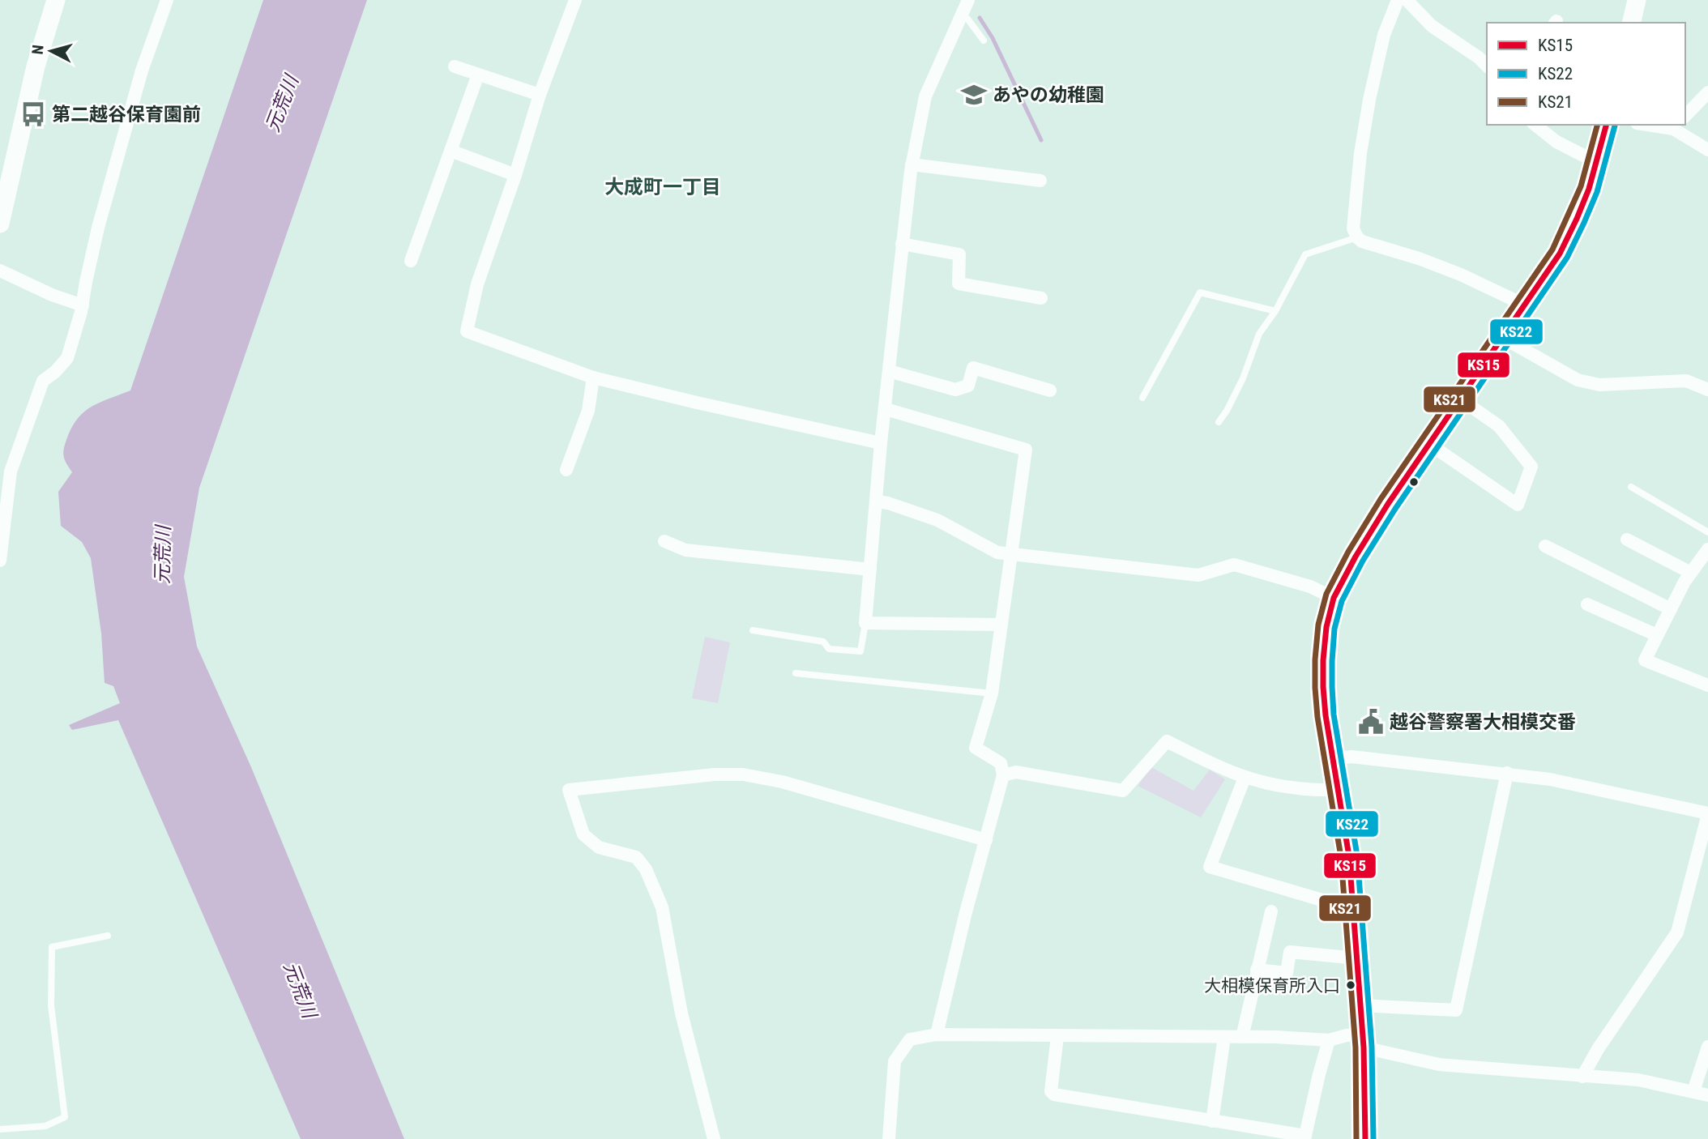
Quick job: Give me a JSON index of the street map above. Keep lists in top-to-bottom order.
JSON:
{
  "districts": ["大成町一丁目"],
  "water": ["元荒川"],
  "places": {
    "school or university": ["あやの幼稚園"],
    "bus stop": ["第二越谷保育園前"],
    "public building": ["越谷警察署大相模交番"],
    "other": ["大相模保育所入口"]
  },
  "lines": ["transit line KS15", "transit line KS21", "transit line KS22"],
  "legend": ["KS15", "KS22", "KS21"],
  "north": "left"
}
